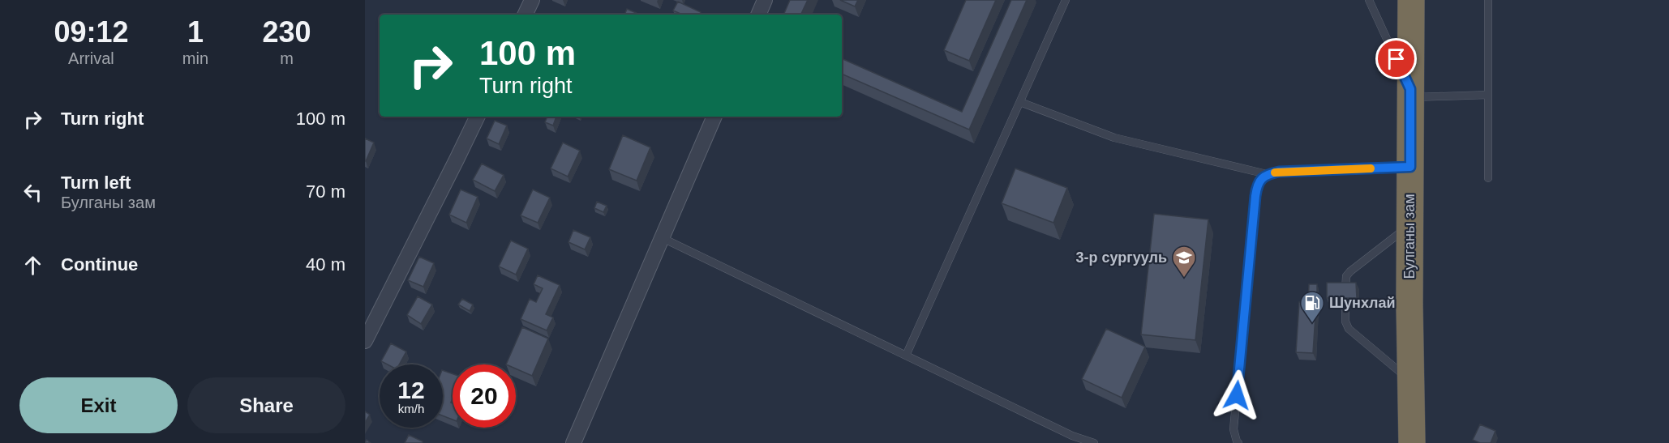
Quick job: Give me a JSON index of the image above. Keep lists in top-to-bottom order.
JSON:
{
  "streets": {
    "highway": ["Булганы зам"]
  },
  "places": {
    "school or university": ["3-р сургууль"],
    "fuel station": ["Шунхлай"]
  },
  "page": {
    "eta": [
      "09:12",
      "Arrival",
      "1",
      "min",
      "230",
      "m"
    ],
    "turn": ["100 m", "Turn right"],
    "list": [
      {
        "name": "Turn right",
        "value": "100 m"
      },
      {
        "name": "Turn left",
        "note": "Булганы зам",
        "value": "70 m"
      },
      {
        "name": "Continue",
        "value": "40 m"
      }
    ],
    "speed": "12 km/h",
    "limit": "20",
    "buttons": ["Exit", "Share"]
  }
}
